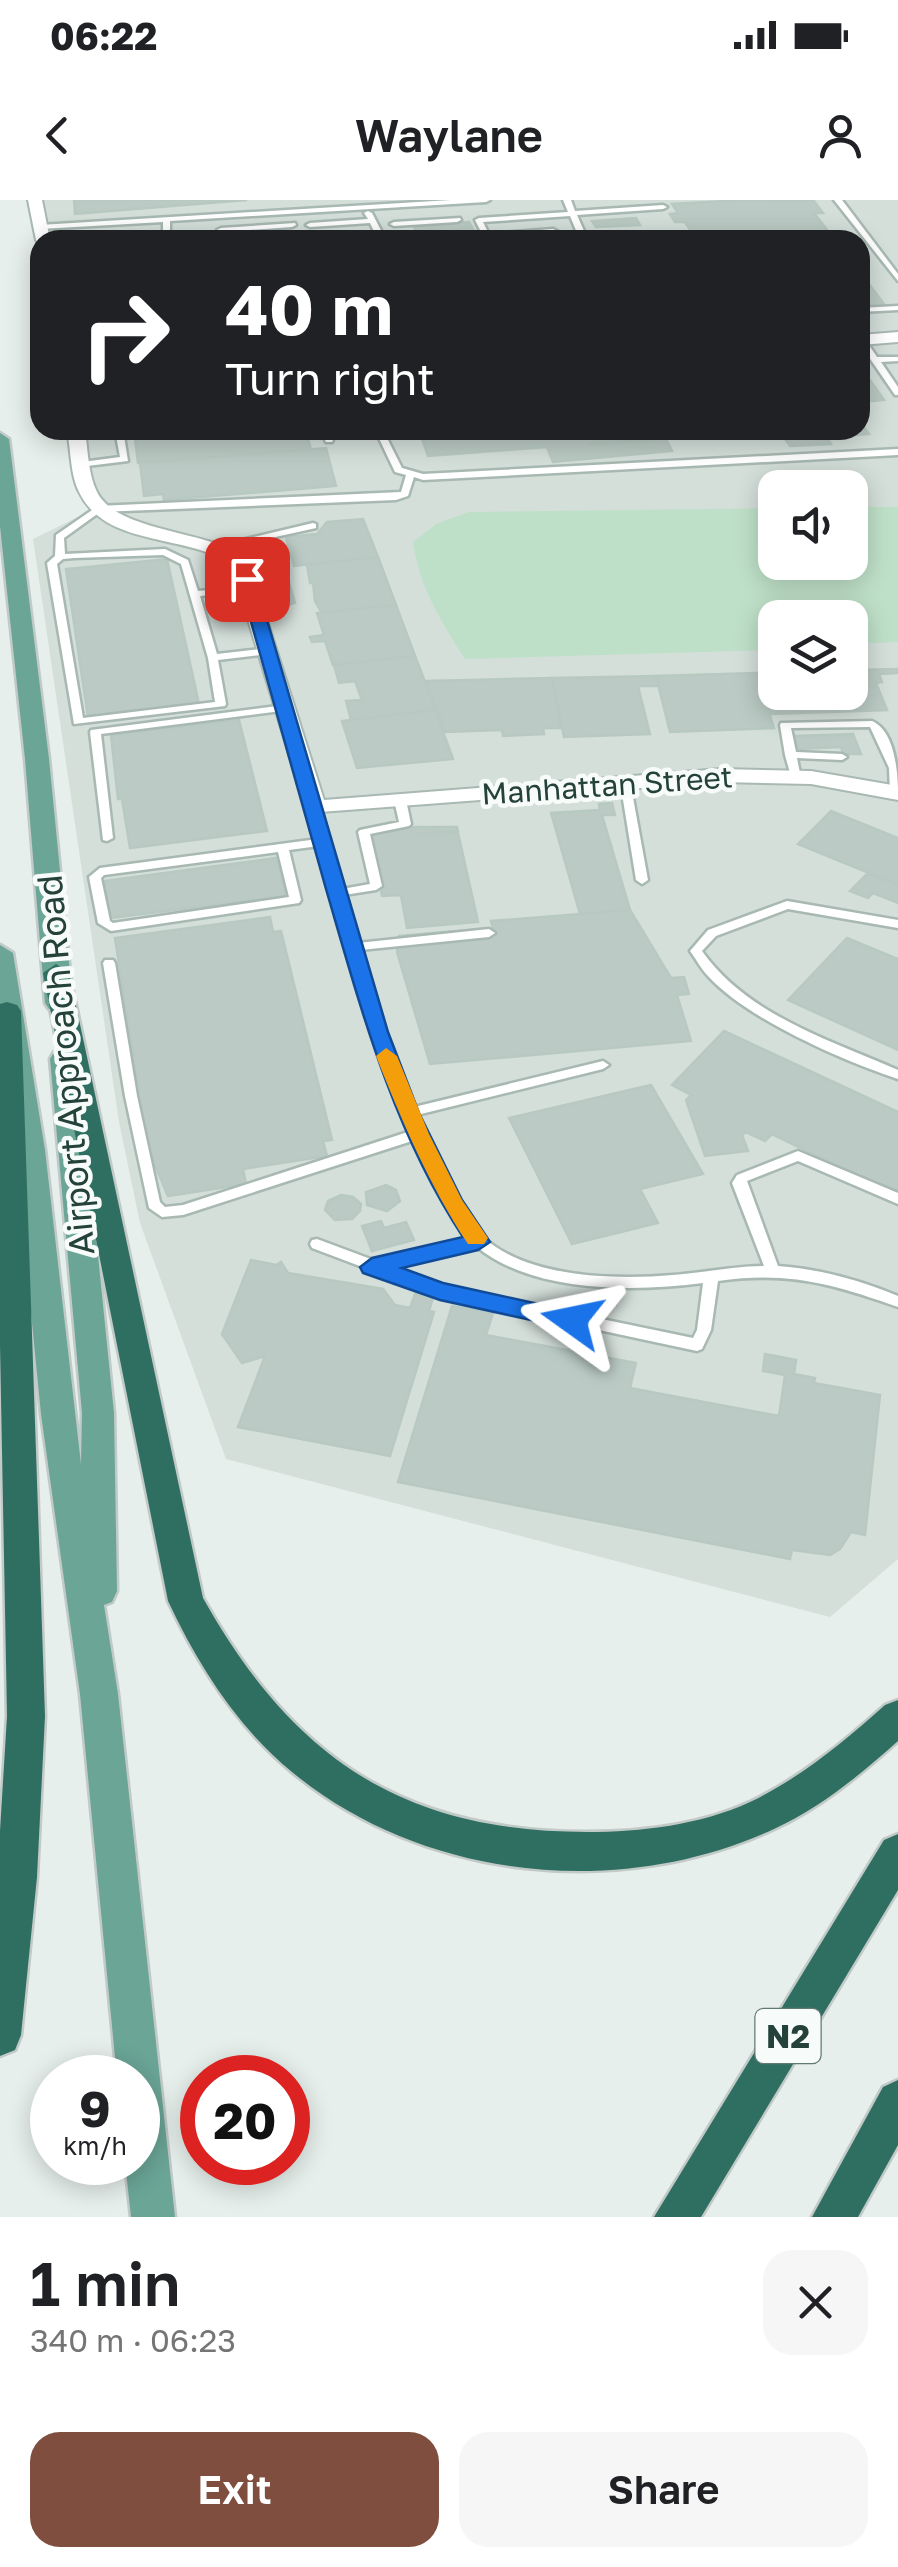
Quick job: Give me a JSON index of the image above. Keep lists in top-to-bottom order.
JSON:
{
  "streets": {
    "highway": ["N2"],
    "main road": ["Airport Approach Road"],
    "street": ["Manhattan Street"]
  },
  "page": {
    "status": "06:22",
    "header": "Waylane",
    "turn": ["40 m", "Turn right"],
    "speed": "9 km/h",
    "limit": "20",
    "heading": ["1 min", "340 m · 06:23"],
    "buttons": ["Exit", "Share"]
  }
}
